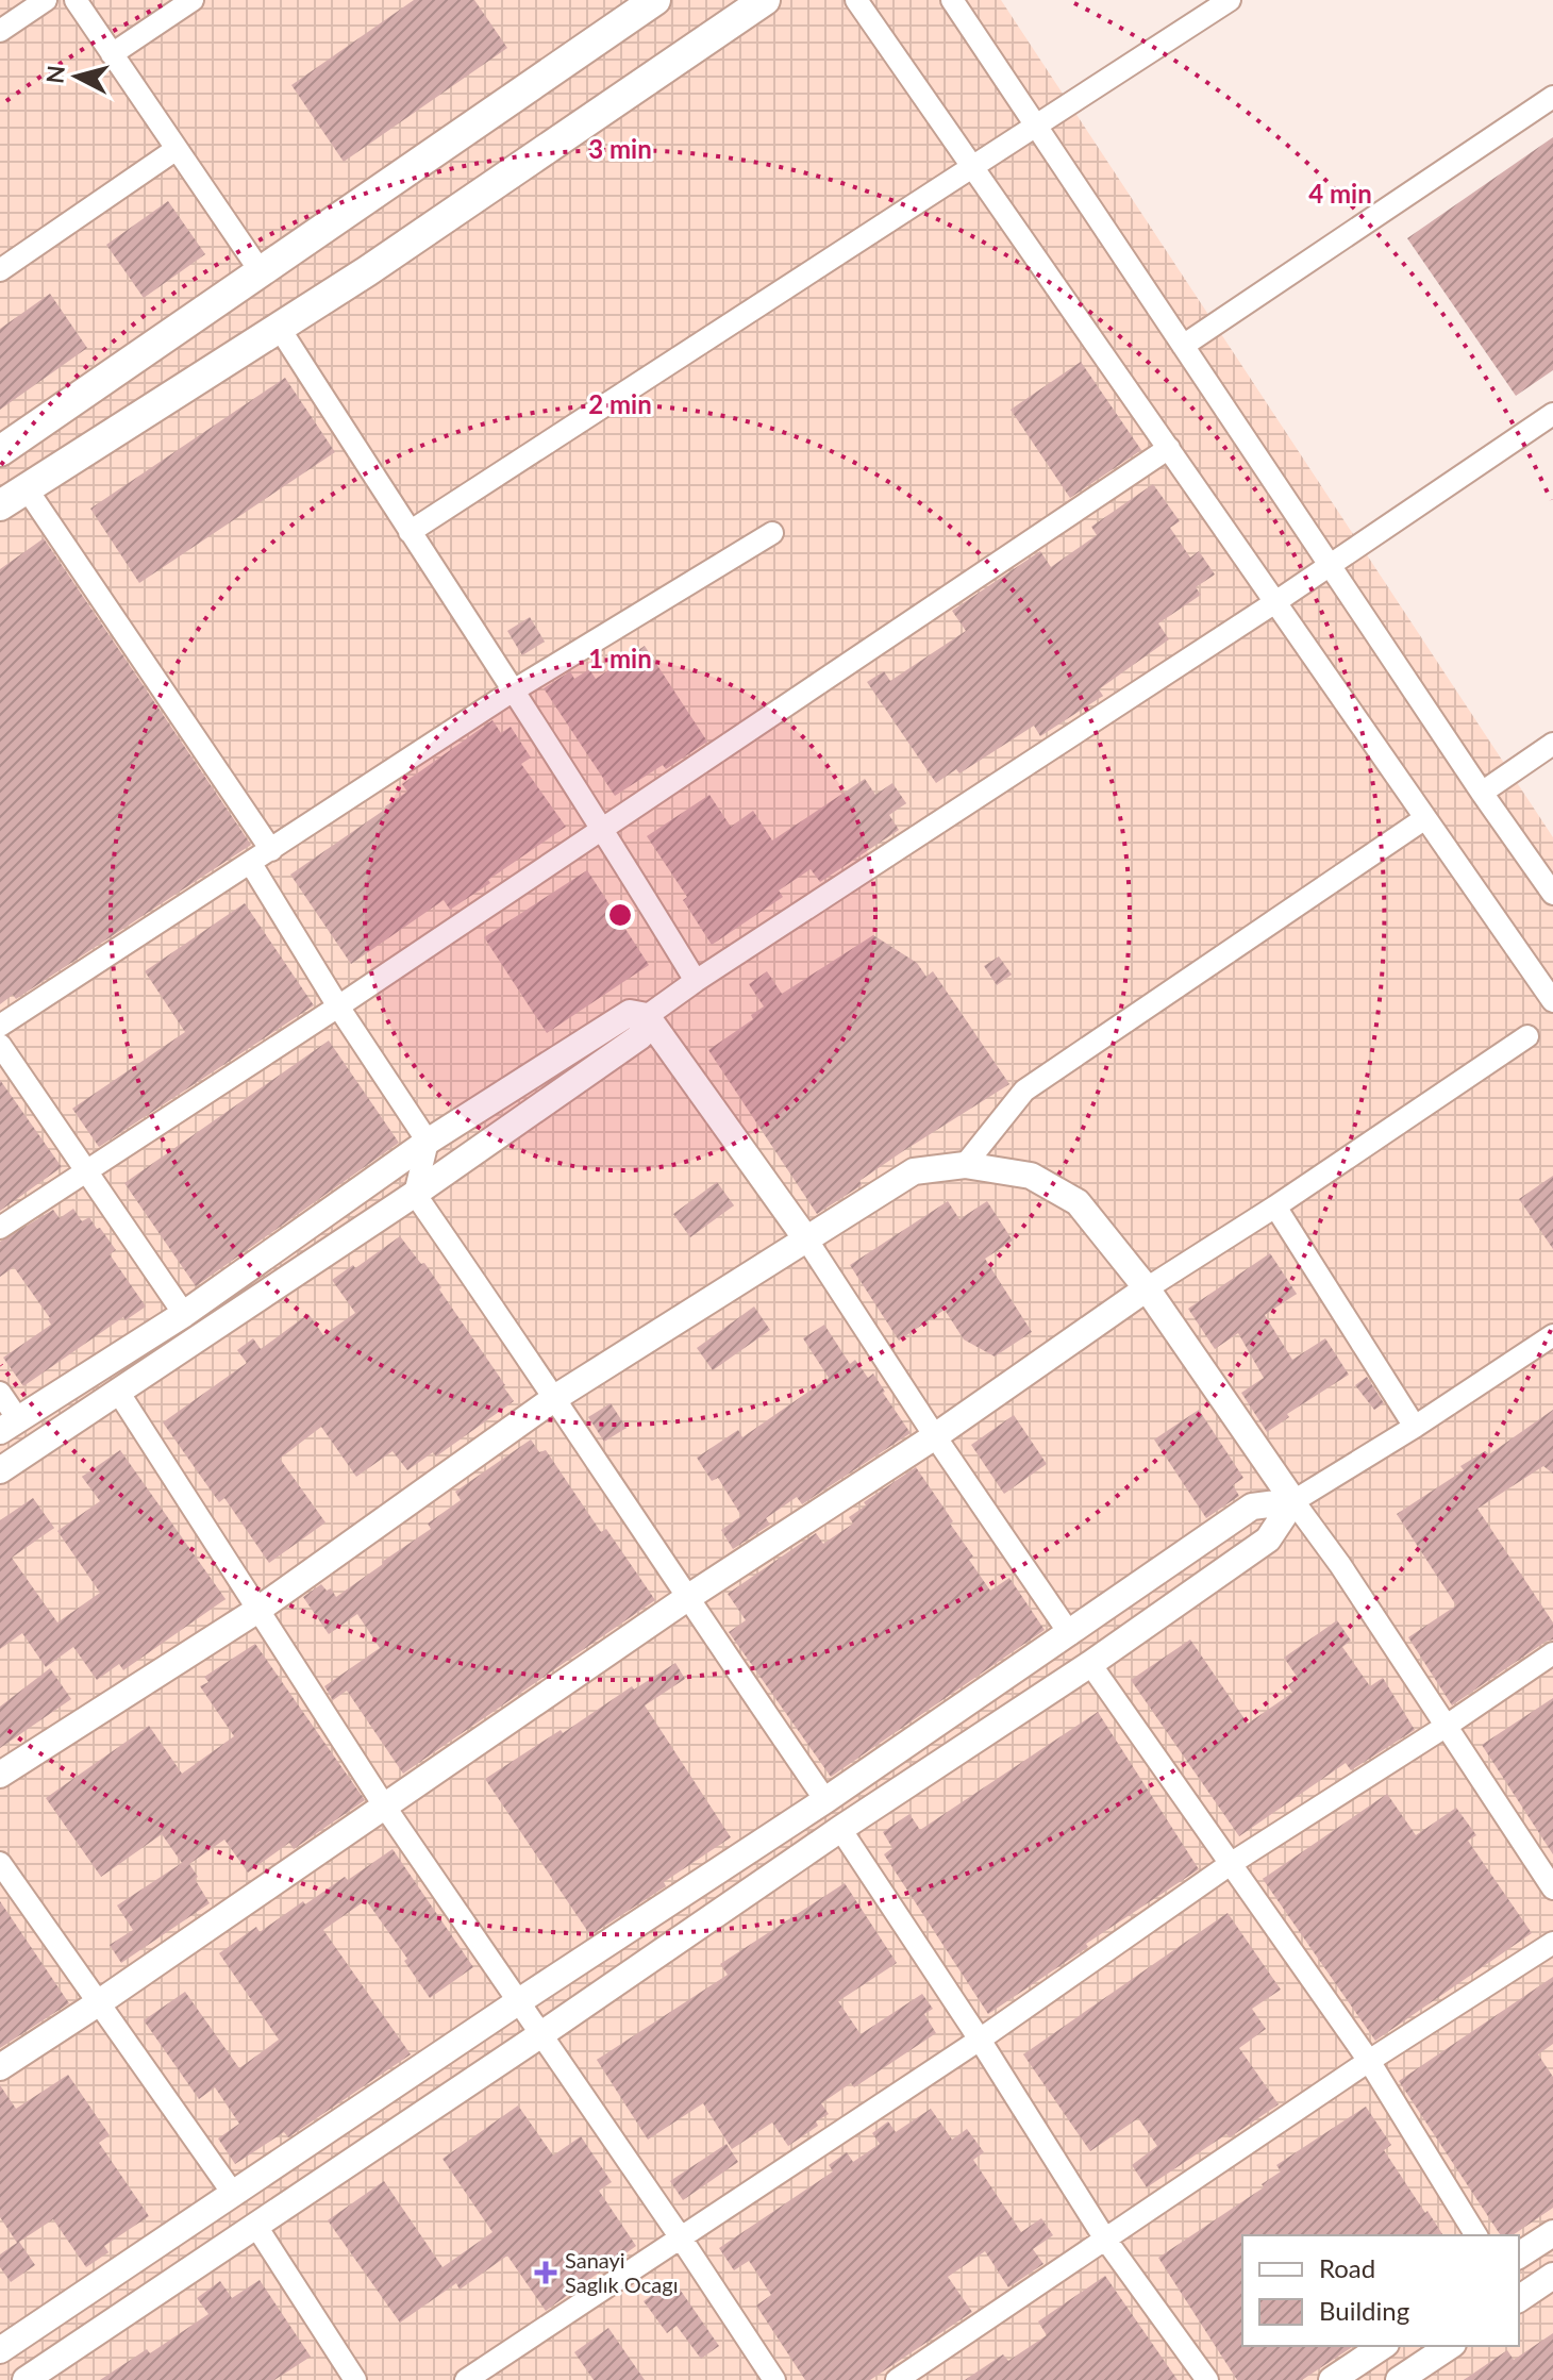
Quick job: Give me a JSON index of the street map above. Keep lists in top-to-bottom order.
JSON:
{
  "places": {
    "health": ["Sanayi Saglık Ocagı"]
  },
  "legend": ["Road", "Building"],
  "north": "left",
  "rings": [
    "3 min",
    "4 min",
    "2 min",
    "1 min"
  ]
}
